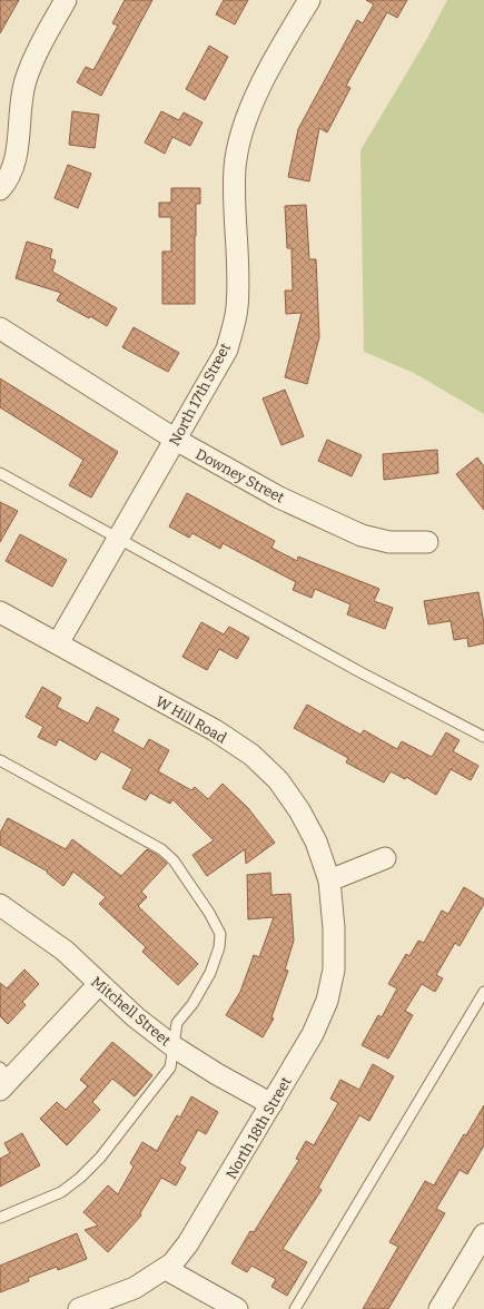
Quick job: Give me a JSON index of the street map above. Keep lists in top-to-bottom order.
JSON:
{
  "streets": {
    "street": [
      "North 17th Street",
      "Downey Street",
      "W Hill Road",
      "Mitchell Street",
      "North 18th Street"
    ]
  },
  "crossings": [
    ["North 17th Street", "Downey Street"],
    ["North 17th Street", "W Hill Road"],
    ["W Hill Road", "North 18th Street"],
    ["Mitchell Street", "North 18th Street"]
  ]
}
